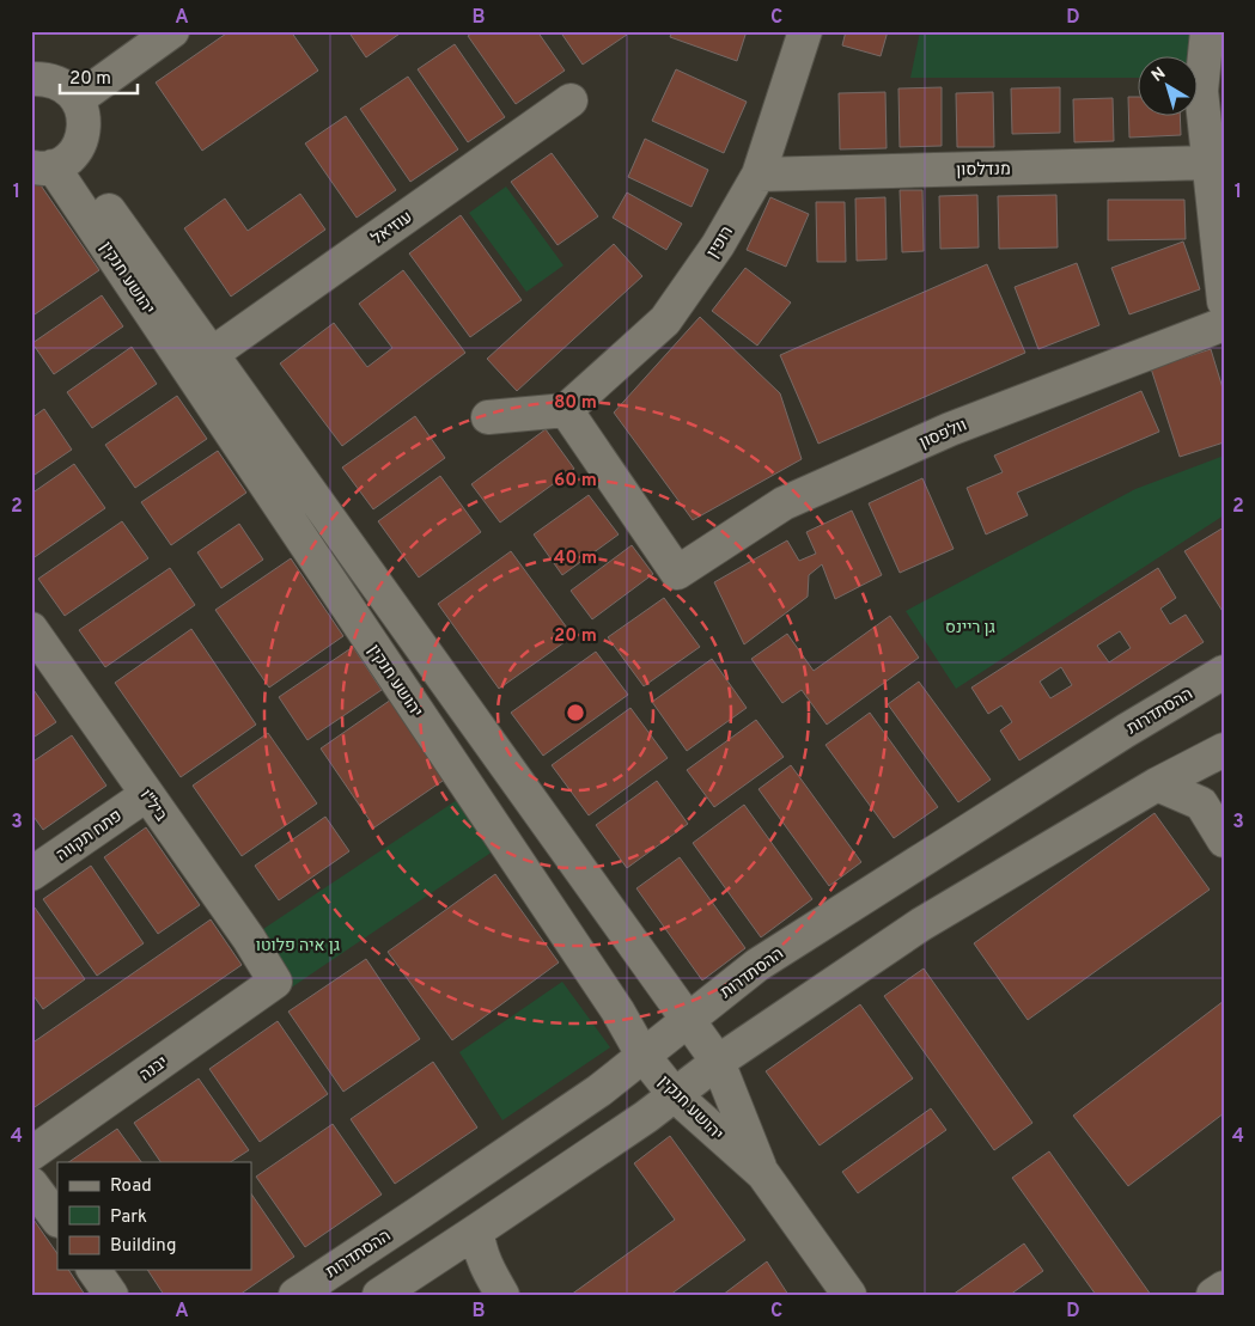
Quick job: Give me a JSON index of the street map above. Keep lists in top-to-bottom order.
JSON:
{
  "streets": {
    "street": [
      "מנדלסון",
      "עוזיאל",
      "רופין",
      "יהושע חנקין",
      "וולפסון",
      "ההסתדרות",
      "ביל\"ו",
      "פתח תקווה",
      "יבנה"
    ]
  },
  "crossings": [
    ["מנדלסון", "רופין"],
    ["עוזיאל", "יהושע חנקין"],
    ["רופין", "וולפסון"],
    ["יהושע חנקין", "ההסתדרות"],
    ["ביל\"ו", "פתח תקווה"],
    ["ביל\"ו", "יבנה"]
  ],
  "parks": ["גן ריינס", "גן איה פלוטו"],
  "legend": ["Road", "Park", "Building"],
  "scale_bar": "20 m",
  "north": "top left",
  "grid": {
    "columns": [
      "A",
      "B",
      "C",
      "D"
    ],
    "rows": [
      "1",
      "2",
      "3",
      "4"
    ]
  },
  "rings": [
    "80 m",
    "60 m",
    "40 m",
    "20 m"
  ]
}
